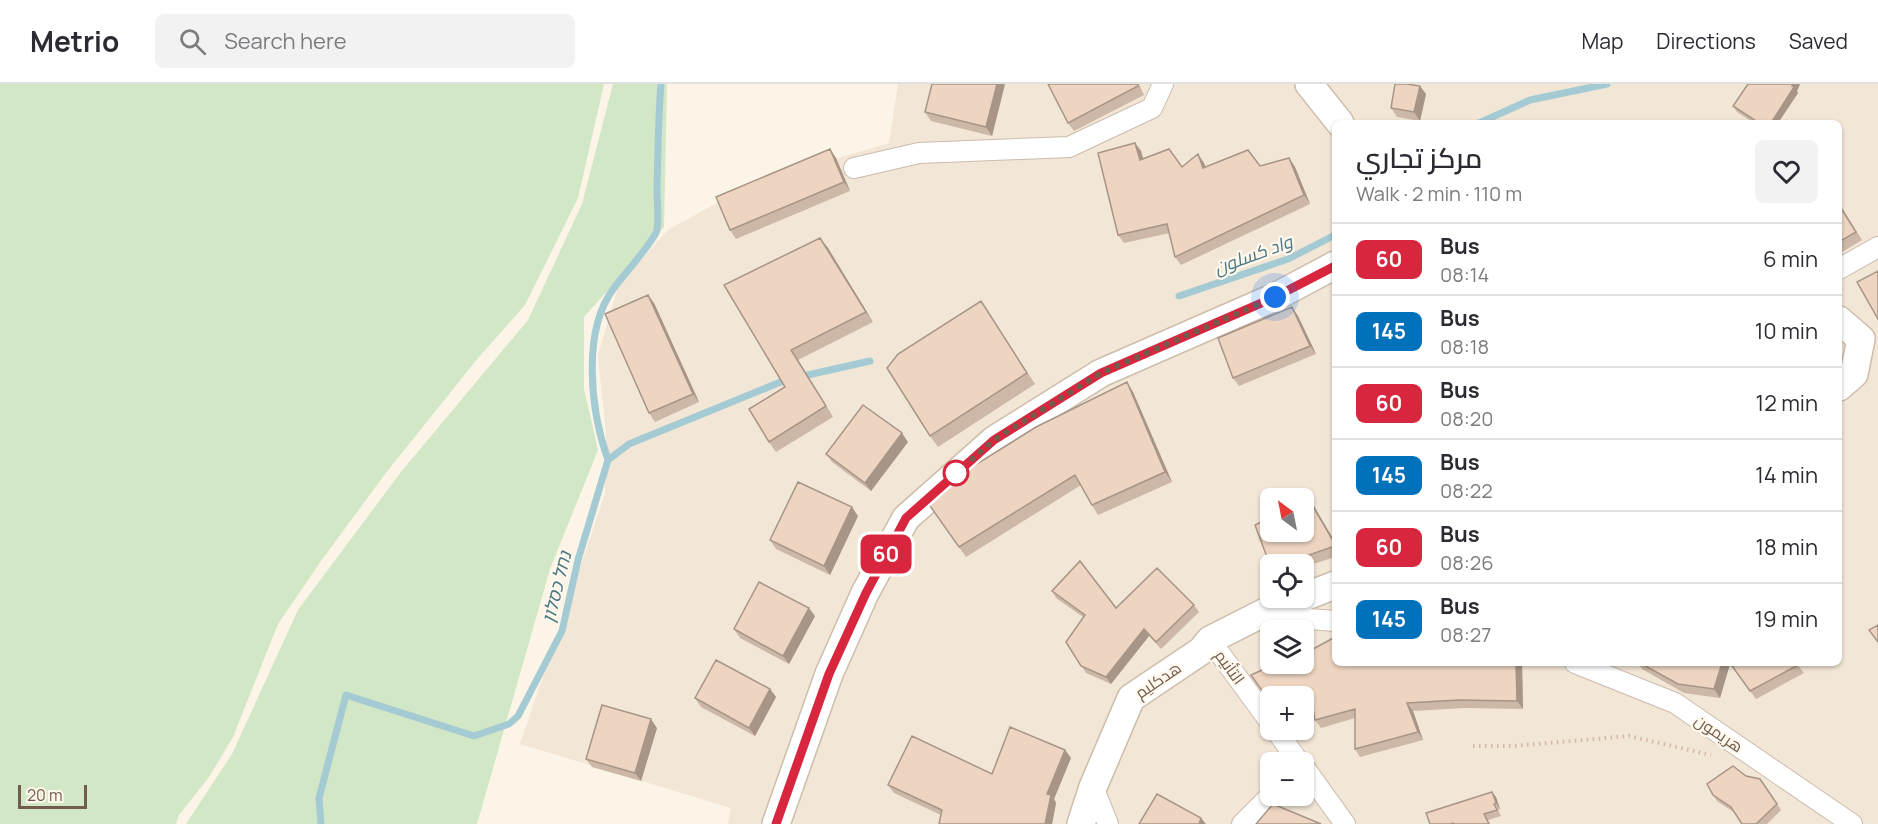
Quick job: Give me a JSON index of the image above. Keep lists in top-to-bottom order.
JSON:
{
  "streets": {
    "street": ["التأنيم", "هدكليم", "هريمون"]
  },
  "crossings": [
    ["التأنيم", "هدكليم"]
  ],
  "water": ["واد كسلون", "נחל כסלון"],
  "lines": ["bus line 60"],
  "scale_bar": "20 m",
  "north": "top left",
  "page": {
    "header": "Metrio",
    "search": "Search here",
    "nav": ["Map", "Directions", "Saved"],
    "on_map": "60",
    "heading": ["مركز تجاري", "Walk · 2 min · 110 m"],
    "list": [
      {
        "mark": "60",
        "name": "Bus",
        "note": "08:14",
        "value": "6 min"
      },
      {
        "mark": "145",
        "name": "Bus",
        "note": "08:18",
        "value": "10 min"
      },
      {
        "mark": "60",
        "name": "Bus",
        "note": "08:20",
        "value": "12 min"
      },
      {
        "mark": "145",
        "name": "Bus",
        "note": "08:22",
        "value": "14 min"
      },
      {
        "mark": "60",
        "name": "Bus",
        "note": "08:26",
        "value": "18 min"
      },
      {
        "mark": "145",
        "name": "Bus",
        "note": "08:27",
        "value": "19 min"
      }
    ],
    "map_buttons": ["+", "−"],
    "scale": "20 m"
  }
}
